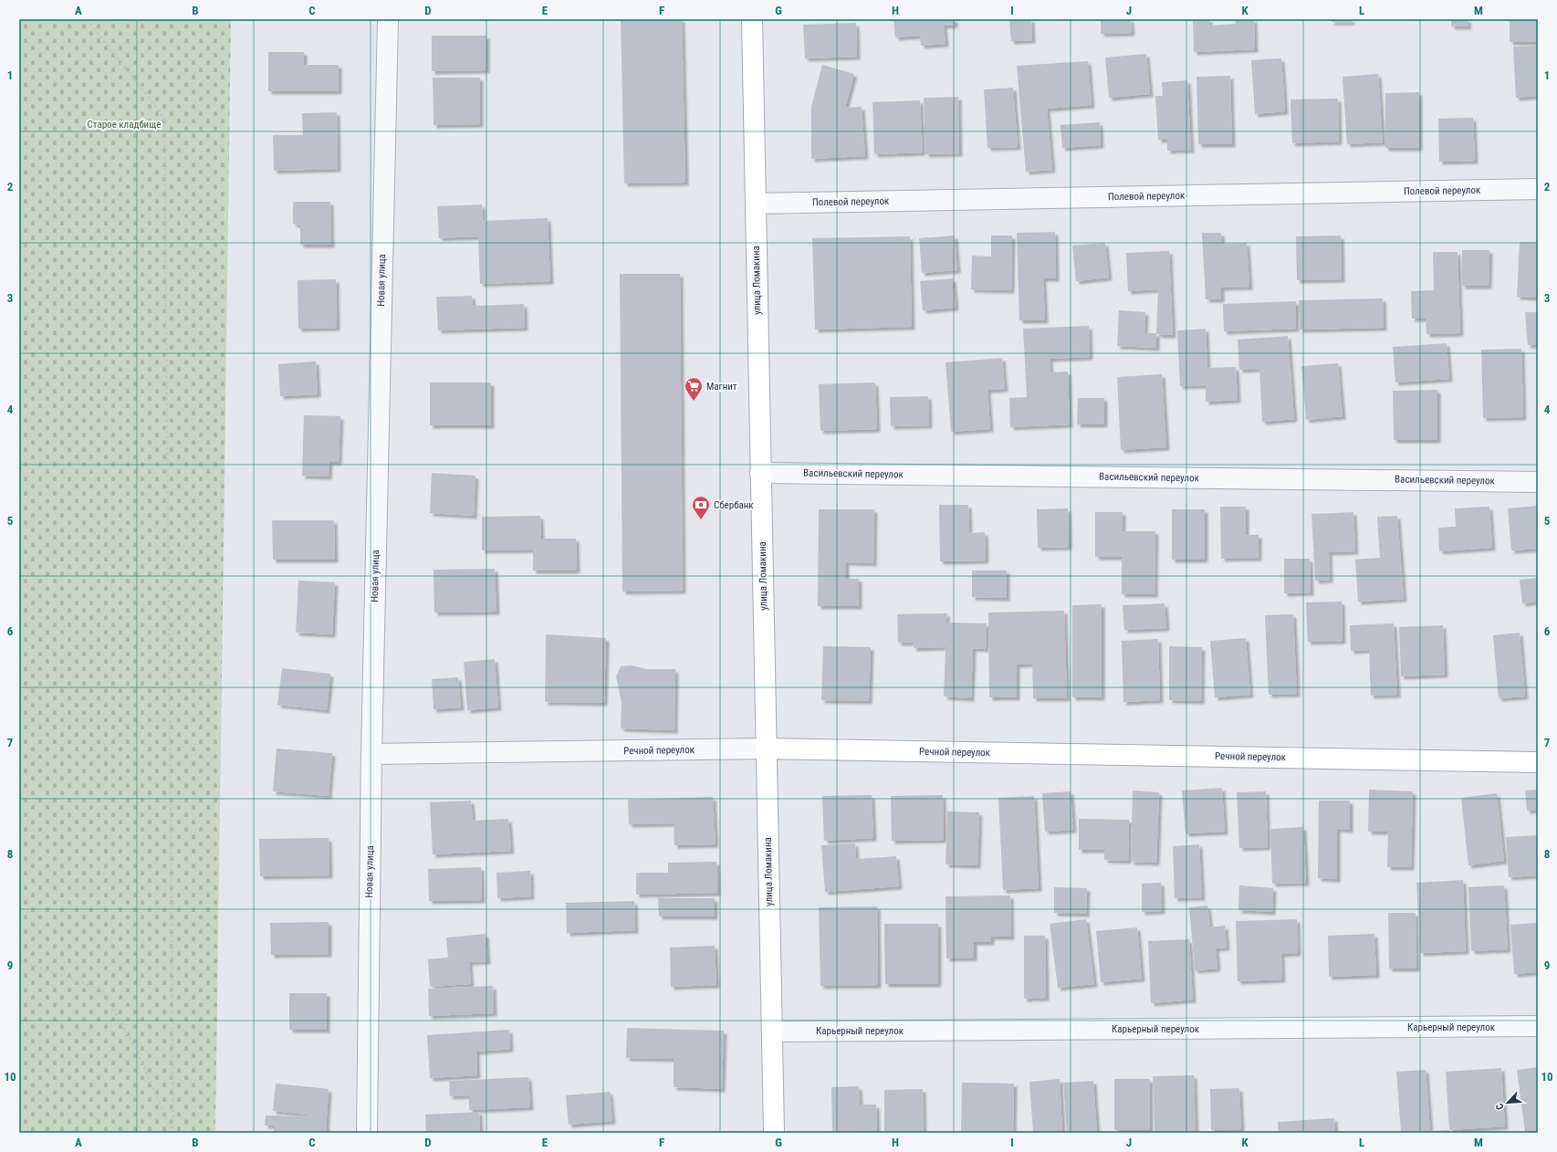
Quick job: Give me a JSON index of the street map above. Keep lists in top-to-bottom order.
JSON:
{
  "streets": {
    "main road": ["улица Ломакина", "Речной переулок"],
    "street": [
      "Полевой переулок",
      "Новая улица",
      "Васильевский переулок",
      "Карьерный переулок"
    ]
  },
  "crossings": [
    ["Полевой переулок", "улица Ломакина"],
    ["Новая улица", "Речной переулок"],
    ["улица Ломакина", "Васильевский переулок"],
    ["улица Ломакина", "Речной переулок"],
    ["улица Ломакина", "Карьерный переулок"]
  ],
  "parks": ["Старое кладбище"],
  "places": {
    "supermarket": ["Магнит"],
    "bank": ["Сбербанк"]
  },
  "north": "bottom left",
  "grid": {
    "columns": [
      "A",
      "B",
      "C",
      "D",
      "E",
      "F",
      "G",
      "H",
      "I",
      "J",
      "K",
      "L",
      "M"
    ],
    "rows": [
      "1",
      "2",
      "3",
      "4",
      "5",
      "6",
      "7",
      "8",
      "9",
      "10"
    ]
  }
}
